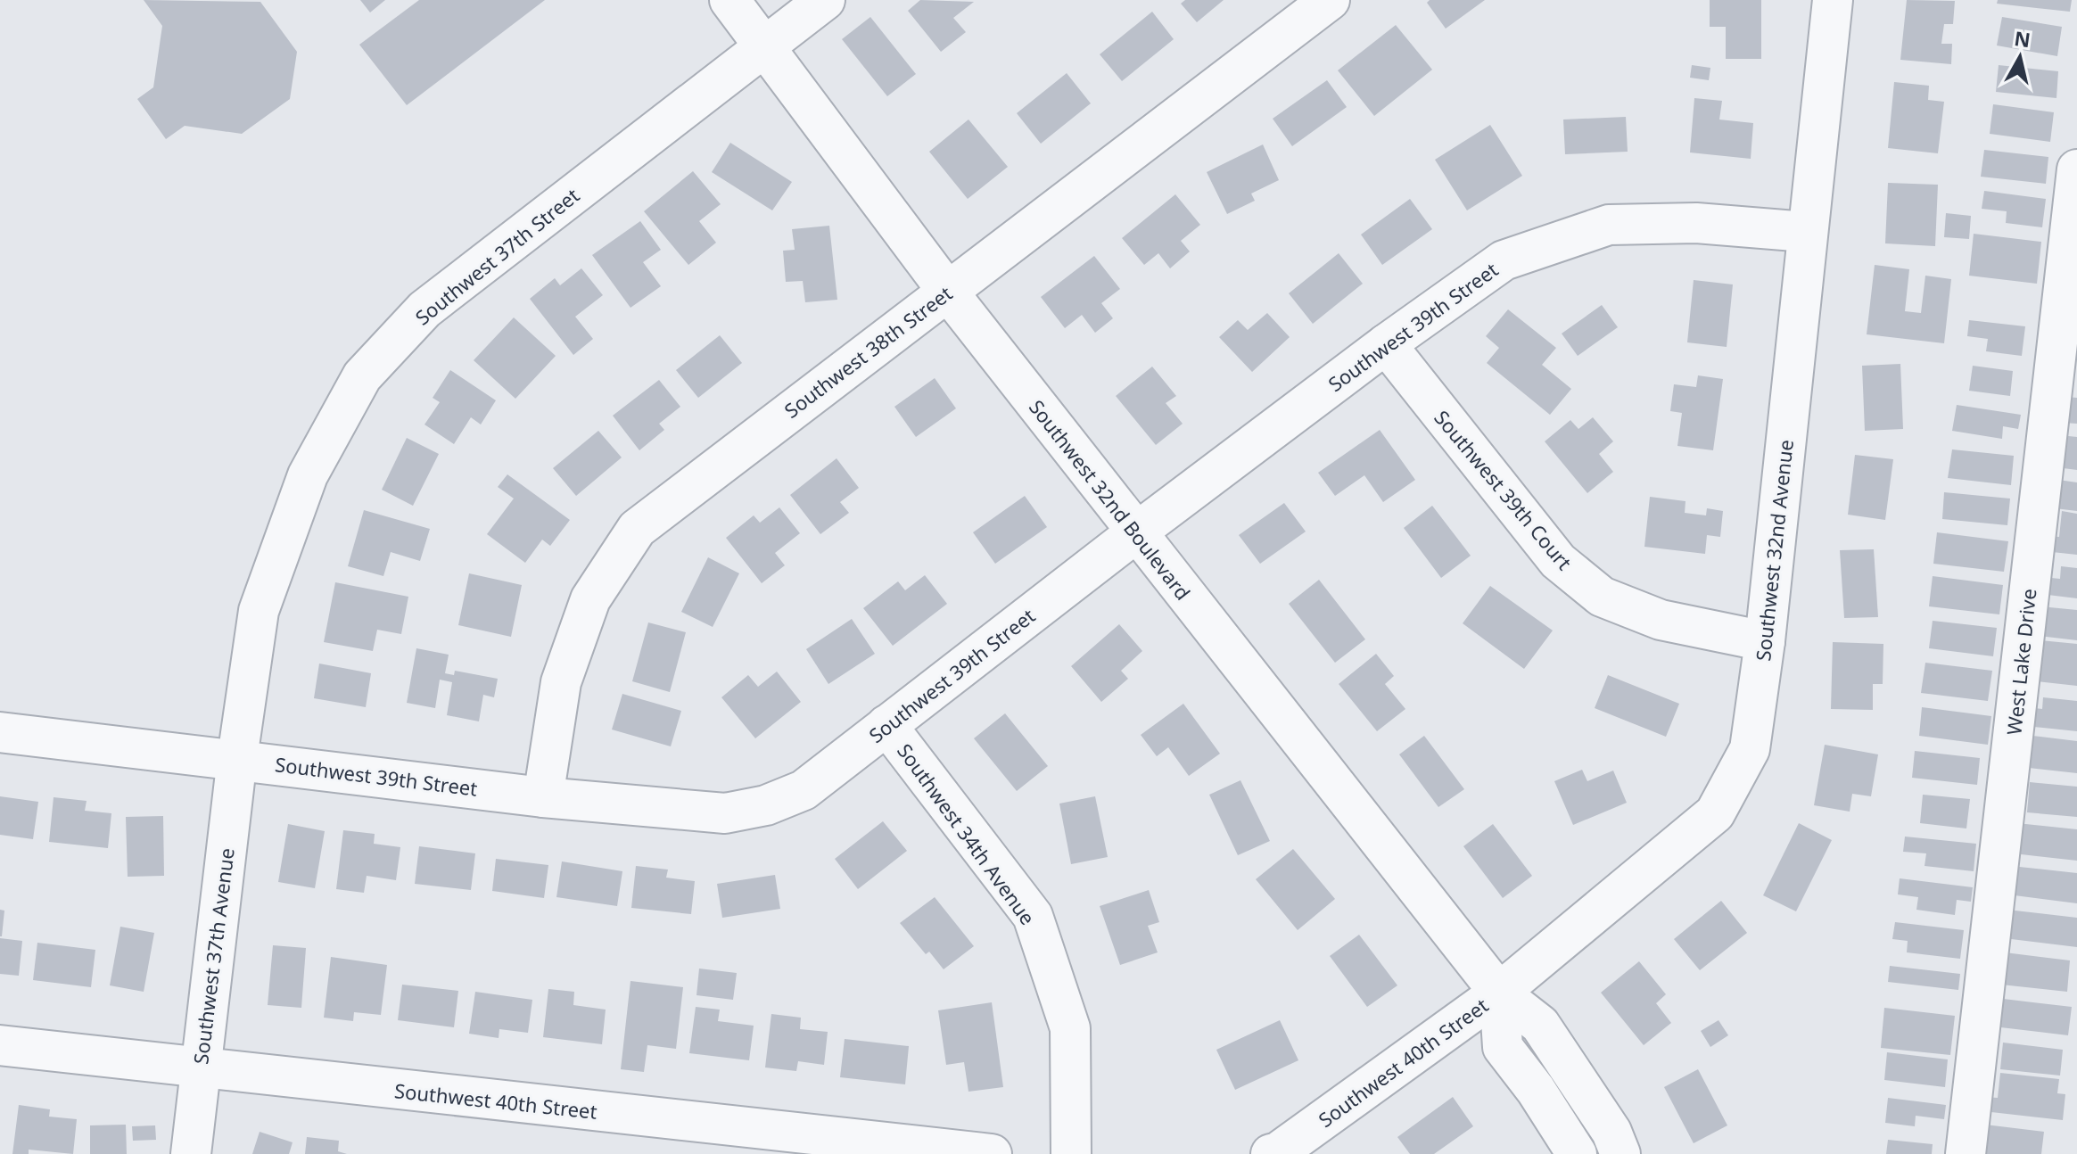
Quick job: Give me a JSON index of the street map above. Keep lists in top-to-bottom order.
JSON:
{
  "streets": {
    "street": [
      "Southwest 37th Street",
      "Southwest 39th Street",
      "Southwest 38th Street",
      "Southwest 39th Court",
      "Southwest 32nd Boulevard",
      "Southwest 32nd Avenue",
      "West Lake Drive",
      "Southwest 34th Avenue",
      "Southwest 37th Avenue",
      "Southwest 40th Street"
    ]
  },
  "crossings": [
    ["Southwest 37th Street", "Southwest 39th Street"],
    ["Southwest 37th Street", "Southwest 32nd Boulevard"],
    ["Southwest 37th Street", "Southwest 37th Avenue"],
    ["Southwest 39th Street", "Southwest 38th Street"],
    ["Southwest 39th Street", "Southwest 39th Court"],
    ["Southwest 39th Street", "Southwest 32nd Boulevard"],
    ["Southwest 39th Street", "Southwest 32nd Avenue"],
    ["Southwest 39th Street", "Southwest 34th Avenue"],
    ["Southwest 39th Street", "Southwest 37th Avenue"],
    ["Southwest 38th Street", "Southwest 32nd Boulevard"],
    ["Southwest 39th Court", "Southwest 32nd Avenue"],
    ["Southwest 32nd Boulevard", "Southwest 32nd Avenue"],
    ["Southwest 32nd Boulevard", "Southwest 40th Street"],
    ["Southwest 32nd Avenue", "Southwest 40th Street"],
    ["Southwest 37th Avenue", "Southwest 40th Street"]
  ],
  "north": "top"
}
